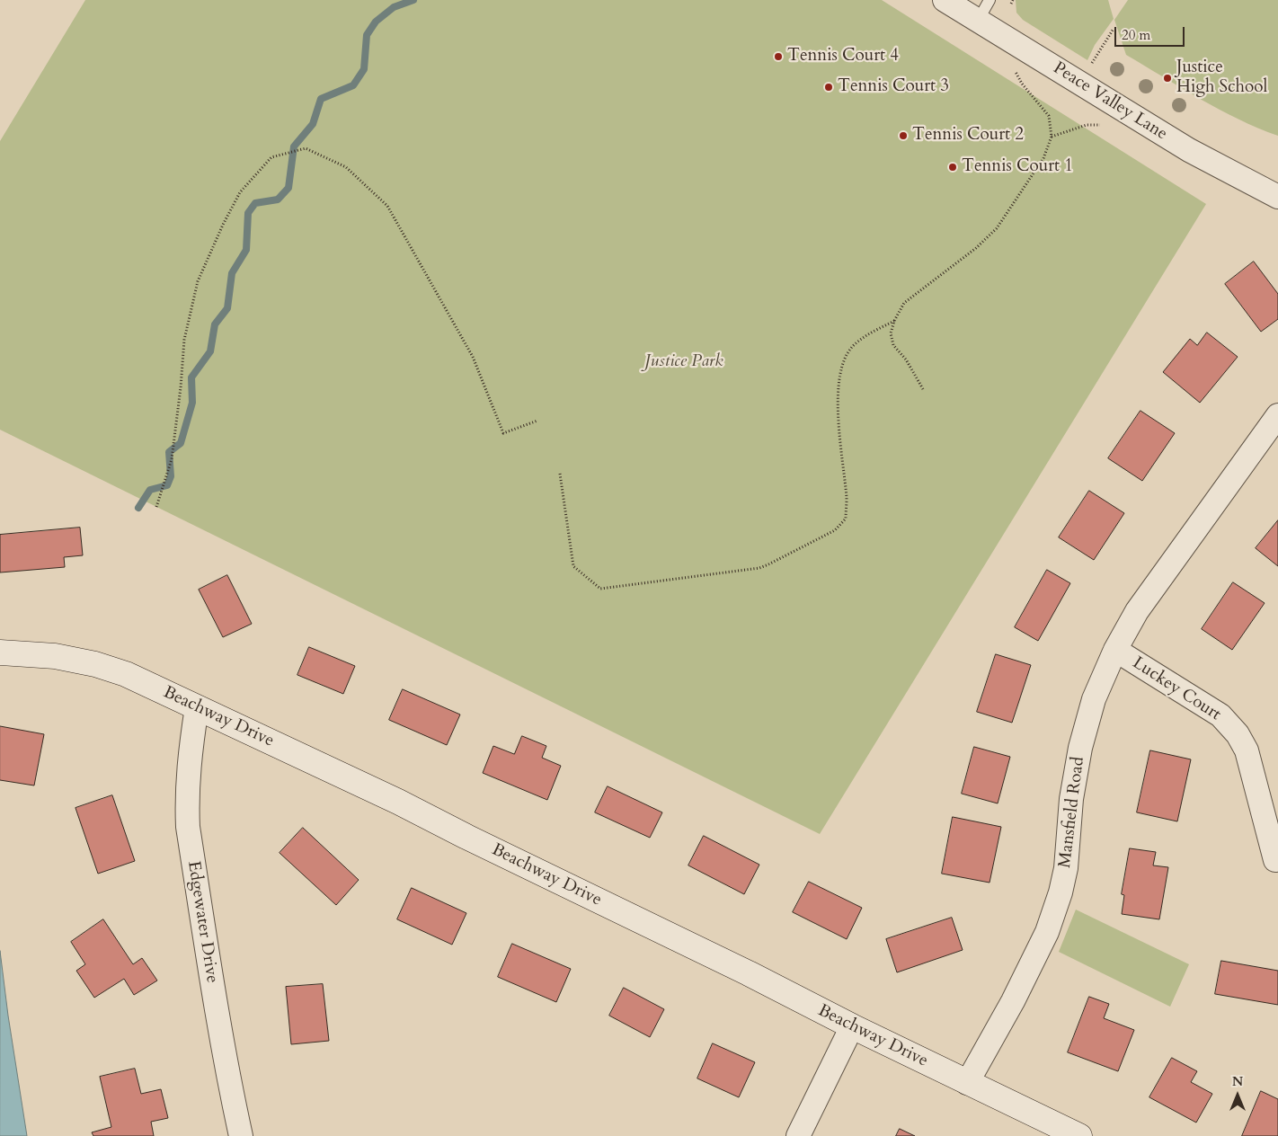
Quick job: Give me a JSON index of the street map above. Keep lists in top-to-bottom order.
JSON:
{
  "streets": {
    "street": [
      "Peace Valley Lane",
      "Luckey Court",
      "Beachway Drive",
      "Mansfield Road",
      "Edgewater Drive"
    ]
  },
  "crossings": [
    ["Luckey Court", "Mansfield Road"],
    ["Beachway Drive", "Mansfield Road"],
    ["Beachway Drive", "Edgewater Drive"]
  ],
  "parks": ["Justice Park"],
  "places": [
    "Tennis Court 4",
    "Justice High School",
    "Tennis Court 3",
    "Tennis Court 2",
    "Tennis Court 1"
  ],
  "scale_bar": "20 m",
  "north": "top"
}
